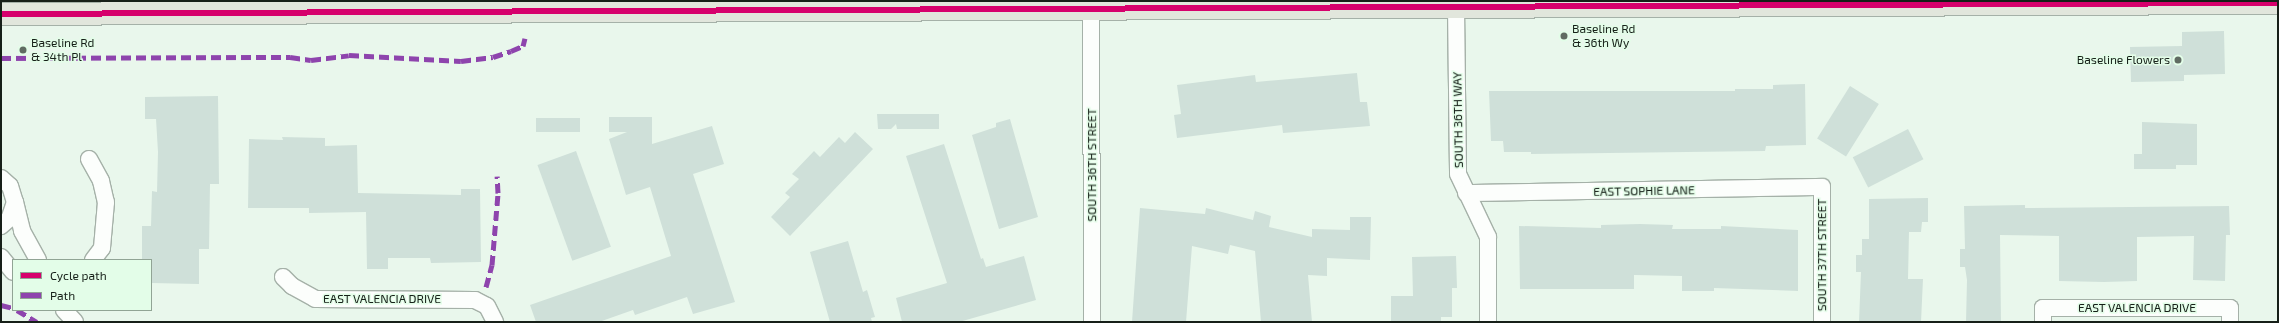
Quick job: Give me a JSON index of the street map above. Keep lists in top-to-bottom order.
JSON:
{
  "streets": {
    "street": [
      "SOUTH 36TH WAY",
      "SOUTH 36TH STREET",
      "EAST SOPHIE LANE",
      "SOUTH 37TH STREET",
      "EAST VALENCIA DRIVE"
    ]
  },
  "crossings": [
    ["SOUTH 36TH WAY", "EAST SOPHIE LANE"],
    ["EAST SOPHIE LANE", "SOUTH 37TH STREET"]
  ],
  "places": ["Baseline Rd & 36th Wy", "Baseline Rd & 34th Pl", "Baseline Flowers"],
  "legend": ["Cycle path", "Path"]
}
